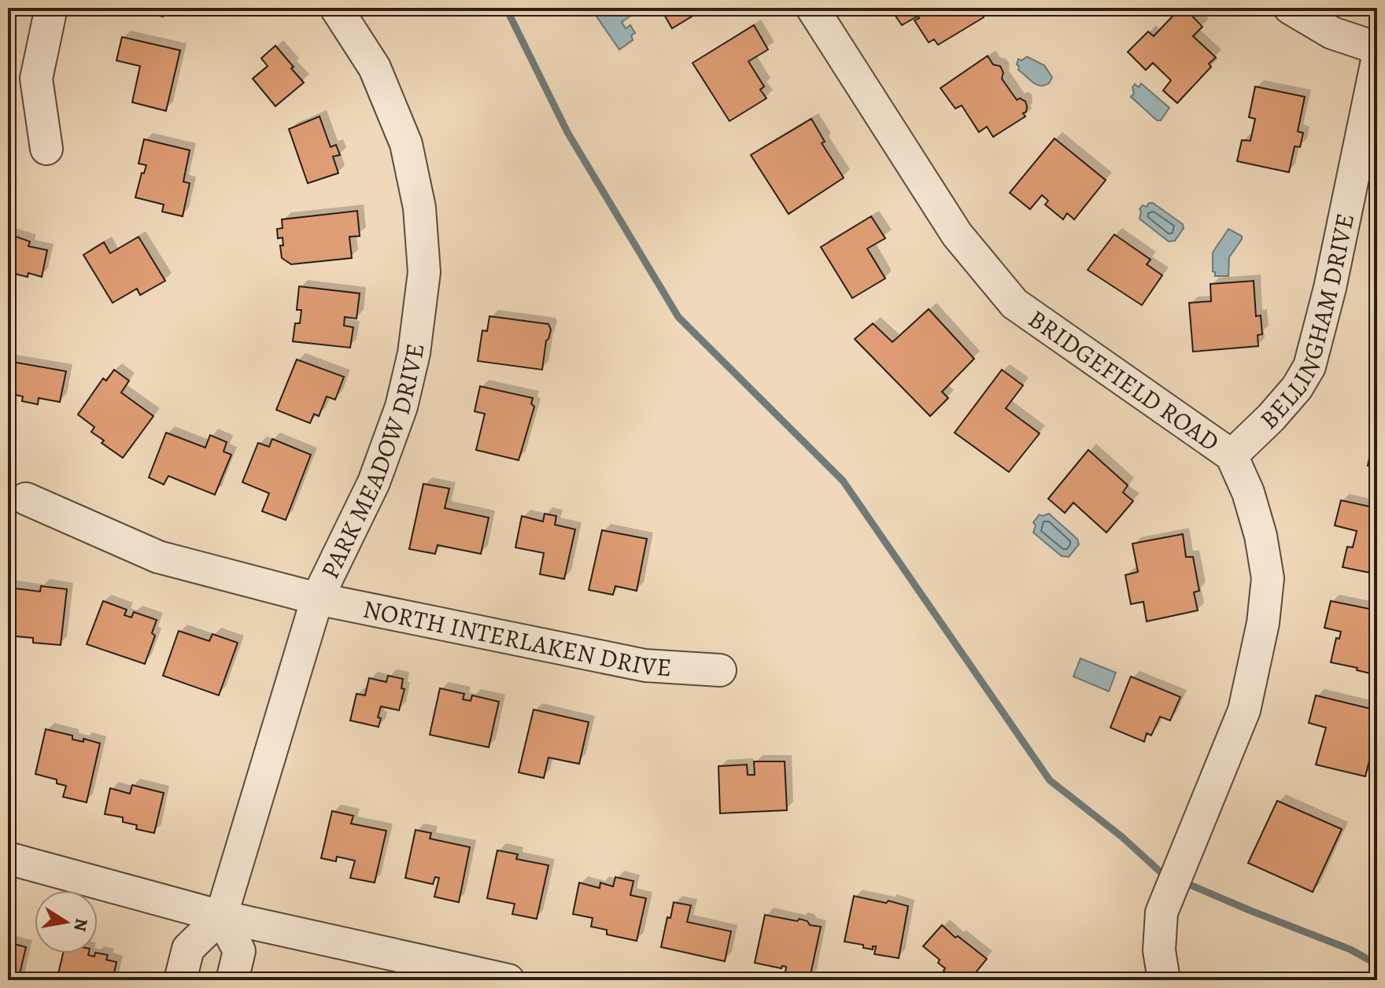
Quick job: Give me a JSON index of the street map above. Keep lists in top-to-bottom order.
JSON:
{
  "streets": {
    "street": [
      "BELLINGHAM DRIVE",
      "BRIDGEFIELD ROAD",
      "PARK MEADOW DRIVE",
      "NORTH INTERLAKEN DRIVE"
    ]
  },
  "crossings": [
    ["BELLINGHAM DRIVE", "BRIDGEFIELD ROAD"],
    ["PARK MEADOW DRIVE", "NORTH INTERLAKEN DRIVE"]
  ],
  "north": "right"
}
